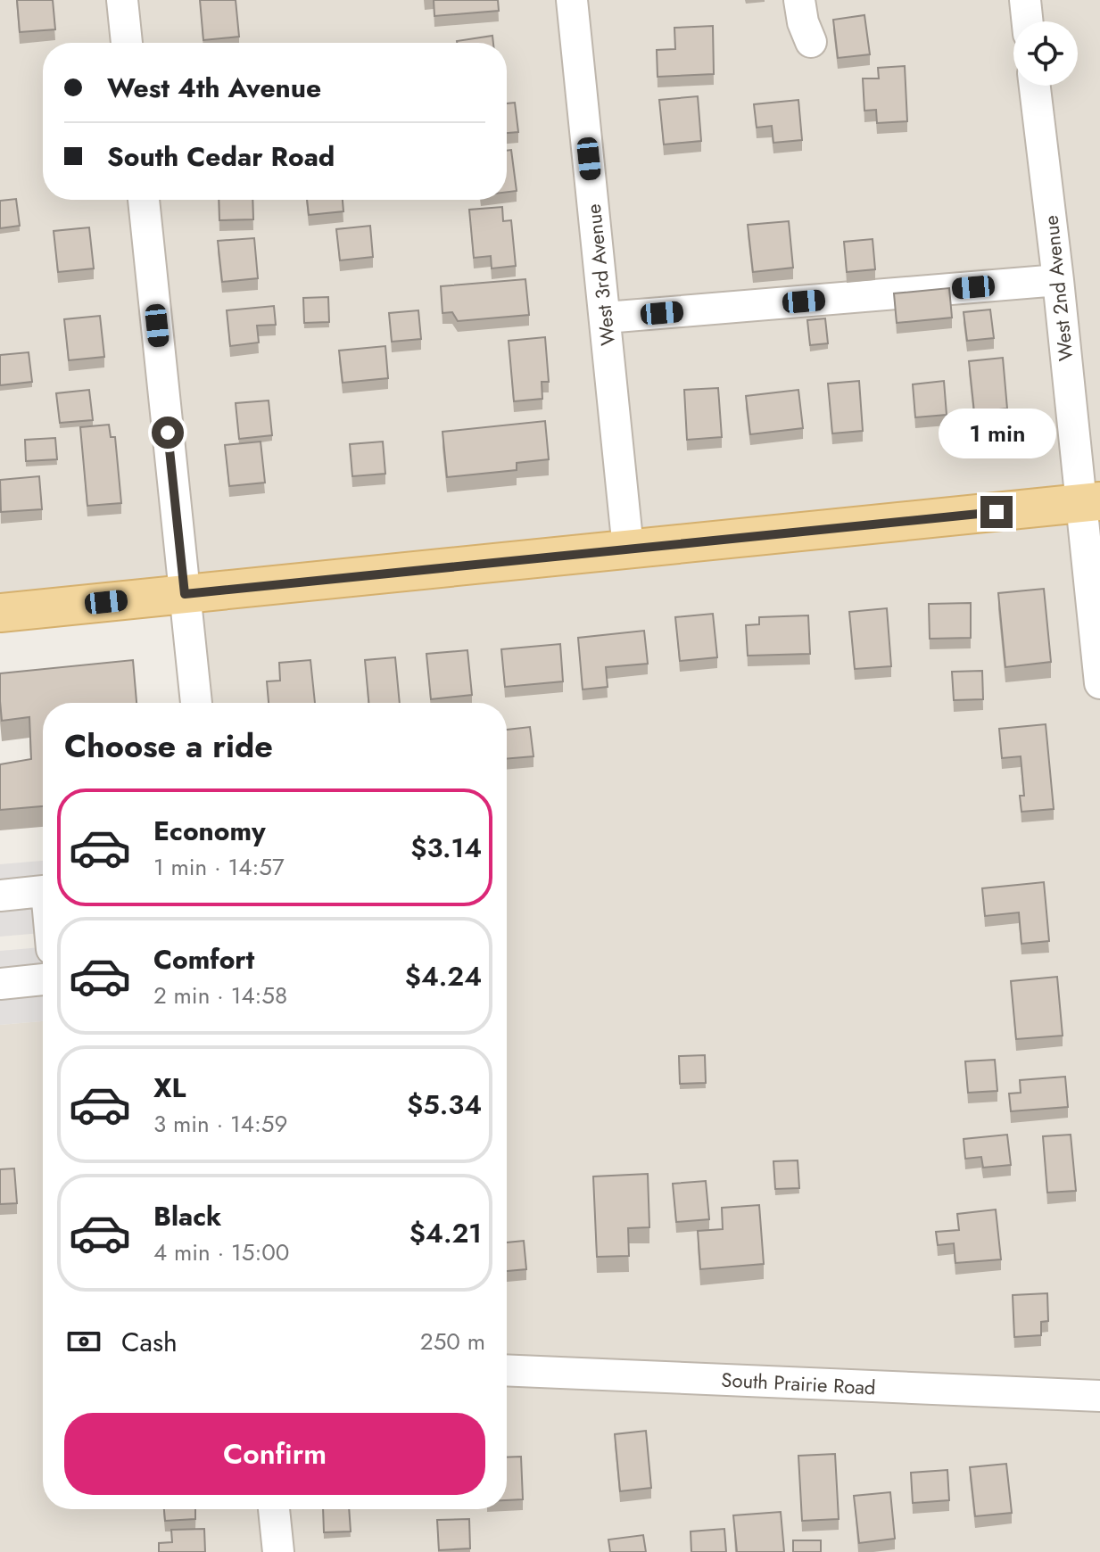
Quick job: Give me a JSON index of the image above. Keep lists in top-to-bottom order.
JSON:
{
  "streets": {
    "street": ["West 3rd Avenue", "West 2nd Avenue", "South Prairie Road"]
  },
  "page": {
    "banner": ["West 4th Avenue", "South Cedar Road"],
    "bubble": "1 min",
    "heading": "Choose a ride",
    "list": [
      {
        "name": "Economy",
        "note": "1 min · 14:57",
        "value": "$3.14"
      },
      {
        "name": "Comfort",
        "note": "2 min · 14:58",
        "value": "$4.24"
      },
      {
        "name": "XL",
        "note": "3 min · 14:59",
        "value": "$5.34"
      },
      {
        "name": "Black",
        "note": "4 min · 15:00",
        "value": "$4.21"
      }
    ],
    "pay": ["Cash", "250 m"],
    "buttons": "Confirm"
  }
}
